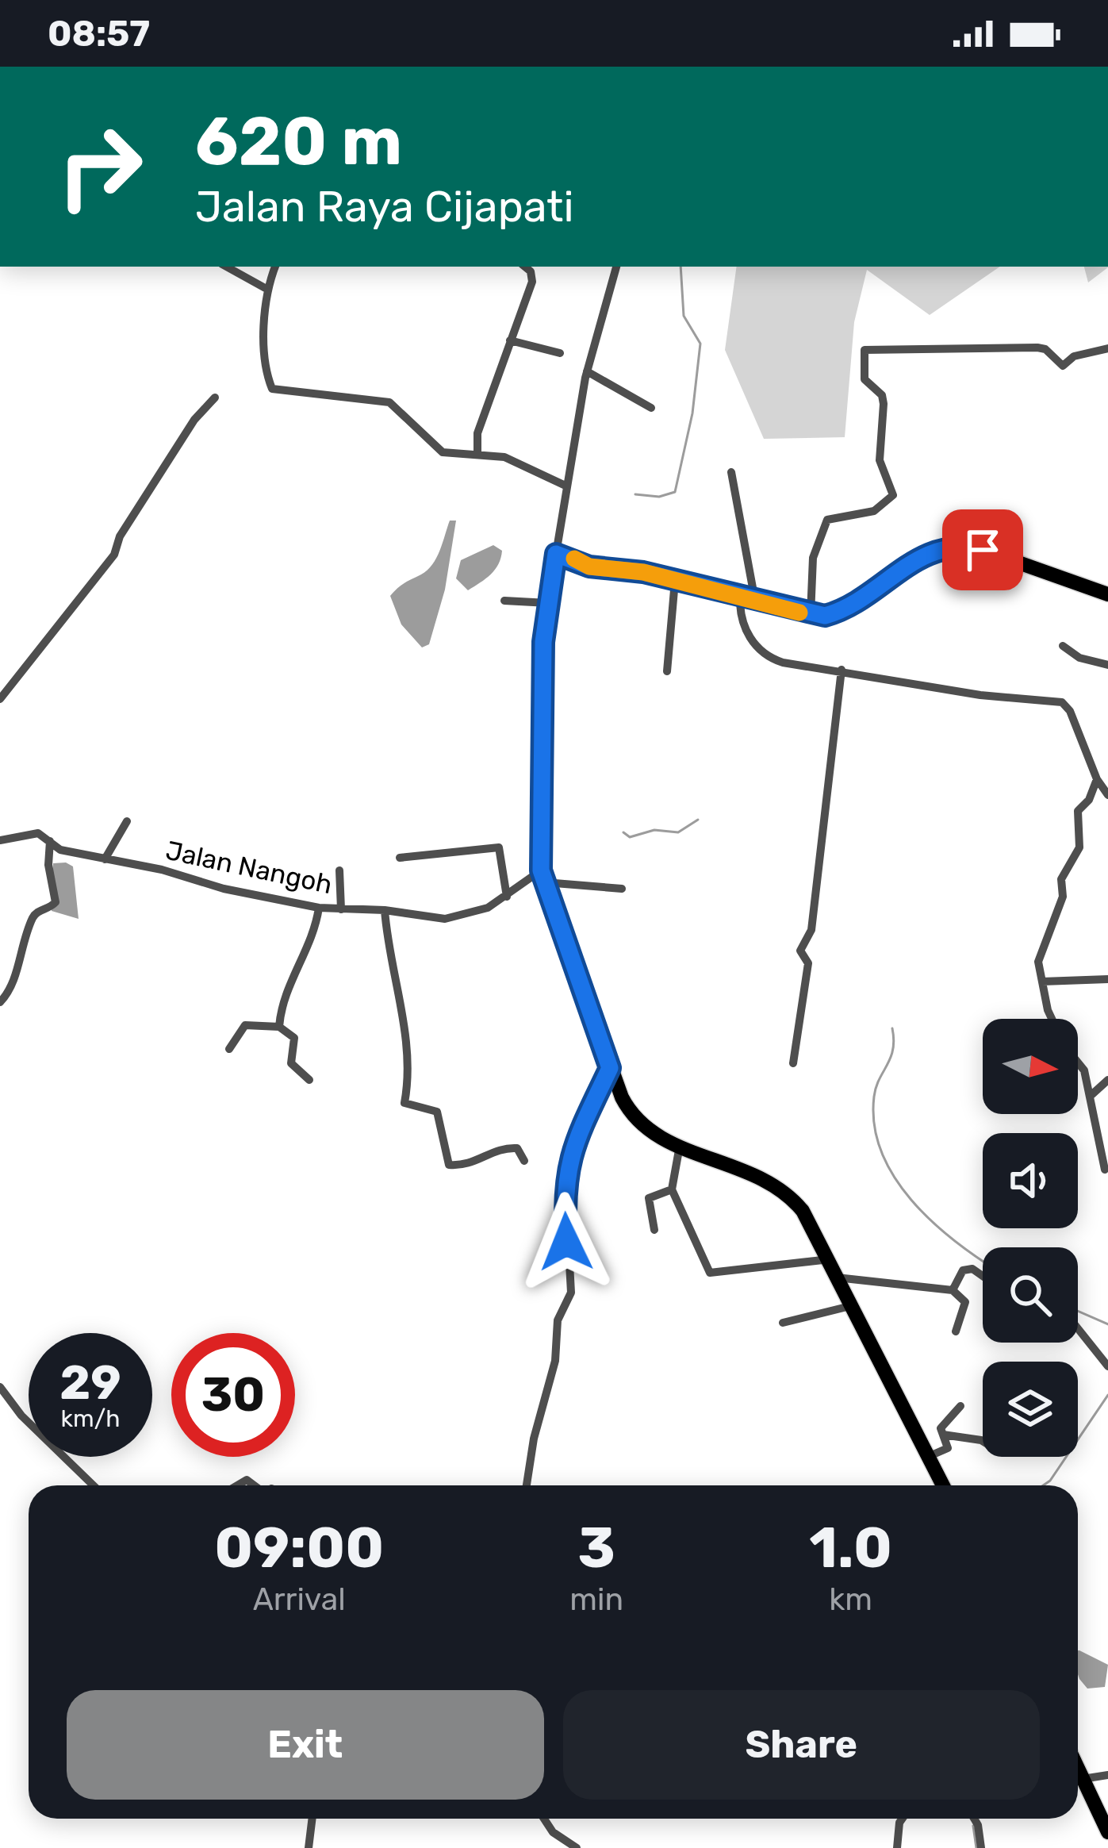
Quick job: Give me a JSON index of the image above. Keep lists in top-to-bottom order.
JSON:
{
  "streets": {
    "street": ["Jalan Nangoh"]
  },
  "north": "right",
  "page": {
    "status": "08:57",
    "turn": ["620 m", "Jalan Raya Cijapati"],
    "speed": "29 km/h",
    "limit": "30",
    "eta": [
      "09:00",
      "Arrival",
      "3",
      "min",
      "1.0",
      "km"
    ],
    "buttons": ["Exit", "Share"]
  }
}
